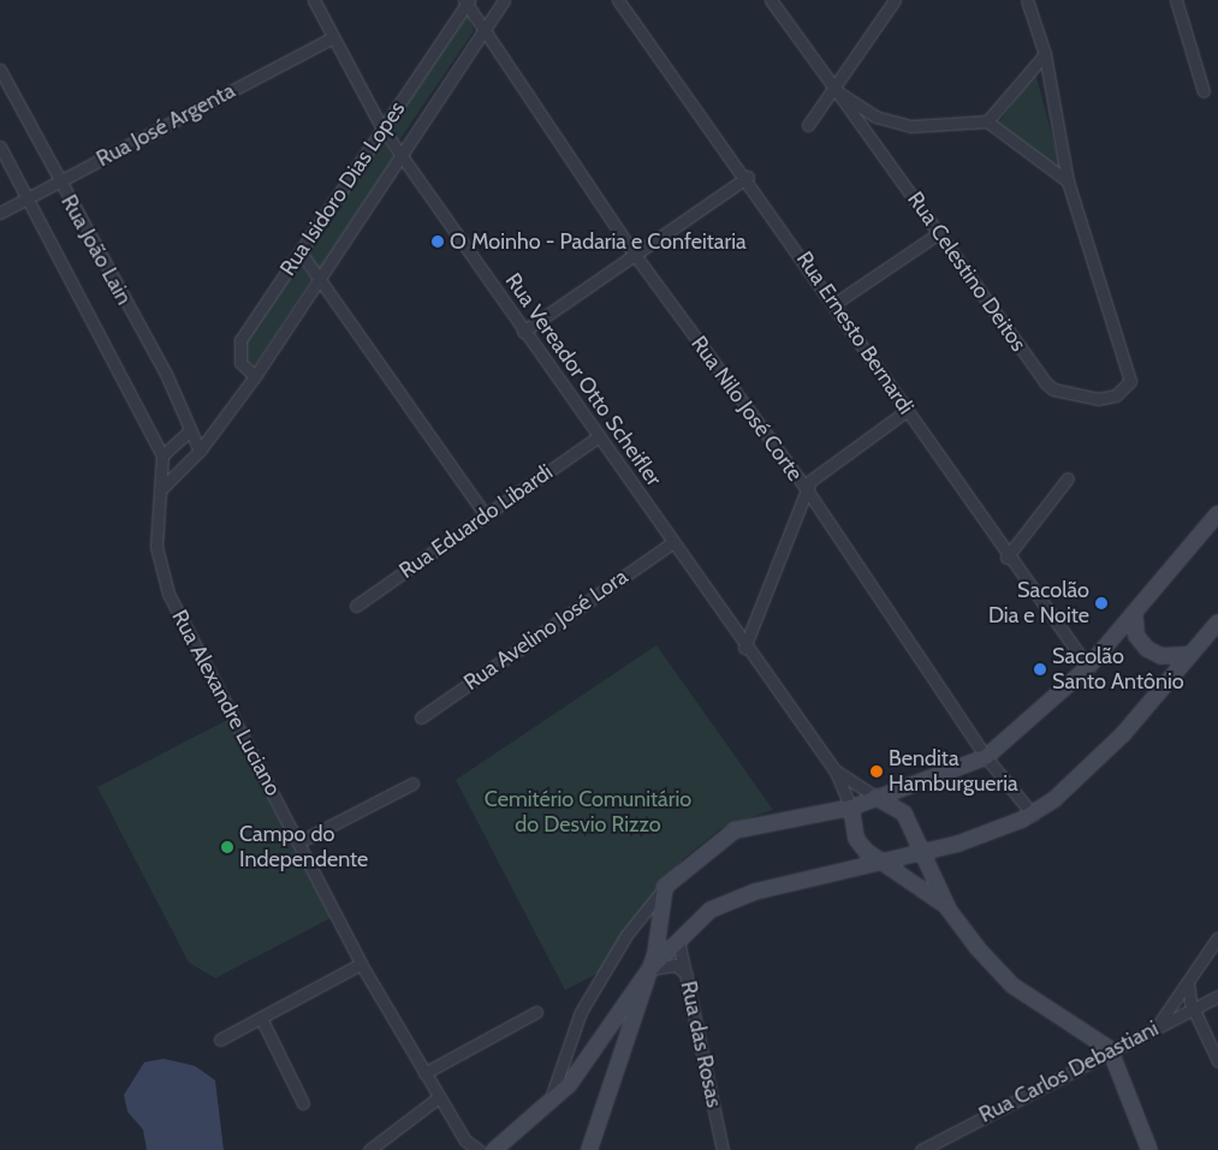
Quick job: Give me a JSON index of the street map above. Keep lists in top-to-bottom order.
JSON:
{
  "streets": {
    "street": [
      "Rua José Argenta",
      "Rua Isidoro Dias Lopes",
      "Rua João Lain",
      "Rua Celestino Deitos",
      "Rua Ernesto Bernardi",
      "Rua Vereador Otto Scheifler",
      "Rua Nilo José Corte",
      "Rua Eduardo Libardi",
      "Rua Avelino José Lora",
      "Rua Alexandre Luciano",
      "Rua das Rosas",
      "Rua Carlos Debastiani"
    ]
  },
  "crossings": [
    ["Rua José Argenta", "Rua João Lain"],
    ["Rua José Argenta", "Rua Vereador Otto Scheifler"],
    ["Rua Isidoro Dias Lopes", "Rua Vereador Otto Scheifler"],
    ["Rua Isidoro Dias Lopes", "Rua Nilo José Corte"],
    ["Rua Isidoro Dias Lopes", "Rua Alexandre Luciano"],
    ["Rua João Lain", "Rua Alexandre Luciano"],
    ["Rua Vereador Otto Scheifler", "Rua Eduardo Libardi"],
    ["Rua Vereador Otto Scheifler", "Rua Avelino José Lora"]
  ],
  "parks": ["Cemitério Comunitário do Desvio Rizzo"],
  "places": [
    "O Moinho - Padaria e Confeitaria",
    "Sacolão Dia e Noite",
    "Sacolão Santo Antônio",
    "Bendita Hamburgueria",
    "Campo do Independente"
  ]
}
